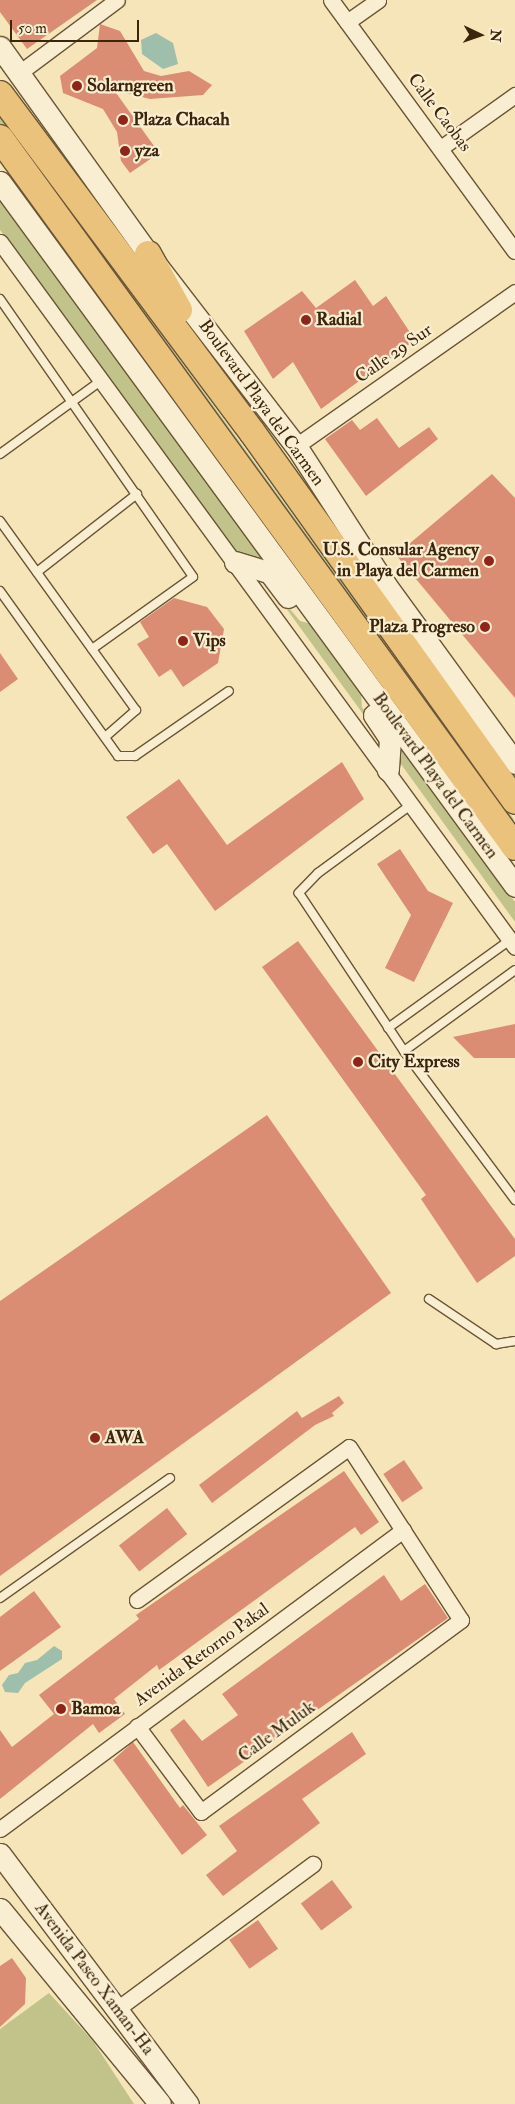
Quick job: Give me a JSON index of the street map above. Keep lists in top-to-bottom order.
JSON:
{
  "streets": {
    "main road": ["Boulevard Playa del Carmen", "Avenida Paseo Xaman-Ha"],
    "street": [
      "Calle Caobas",
      "Calle 29 Sur",
      "Avenida Retorno Pakal",
      "Calle Muluk"
    ]
  },
  "crossings": [
    ["Calle 29 Sur", "Boulevard Playa del Carmen"],
    ["Avenida Retorno Pakal", "Calle Muluk"]
  ],
  "places": [
    "Solarngreen",
    "Plaza Chacah",
    "yza",
    "Radial",
    "U.S. Consular Agency in Playa del Carmen",
    "Plaza Progreso",
    "Vips",
    "City Express",
    "AWA",
    "Bamoa"
  ],
  "scale_bar": "50 m",
  "north": "right"
}
